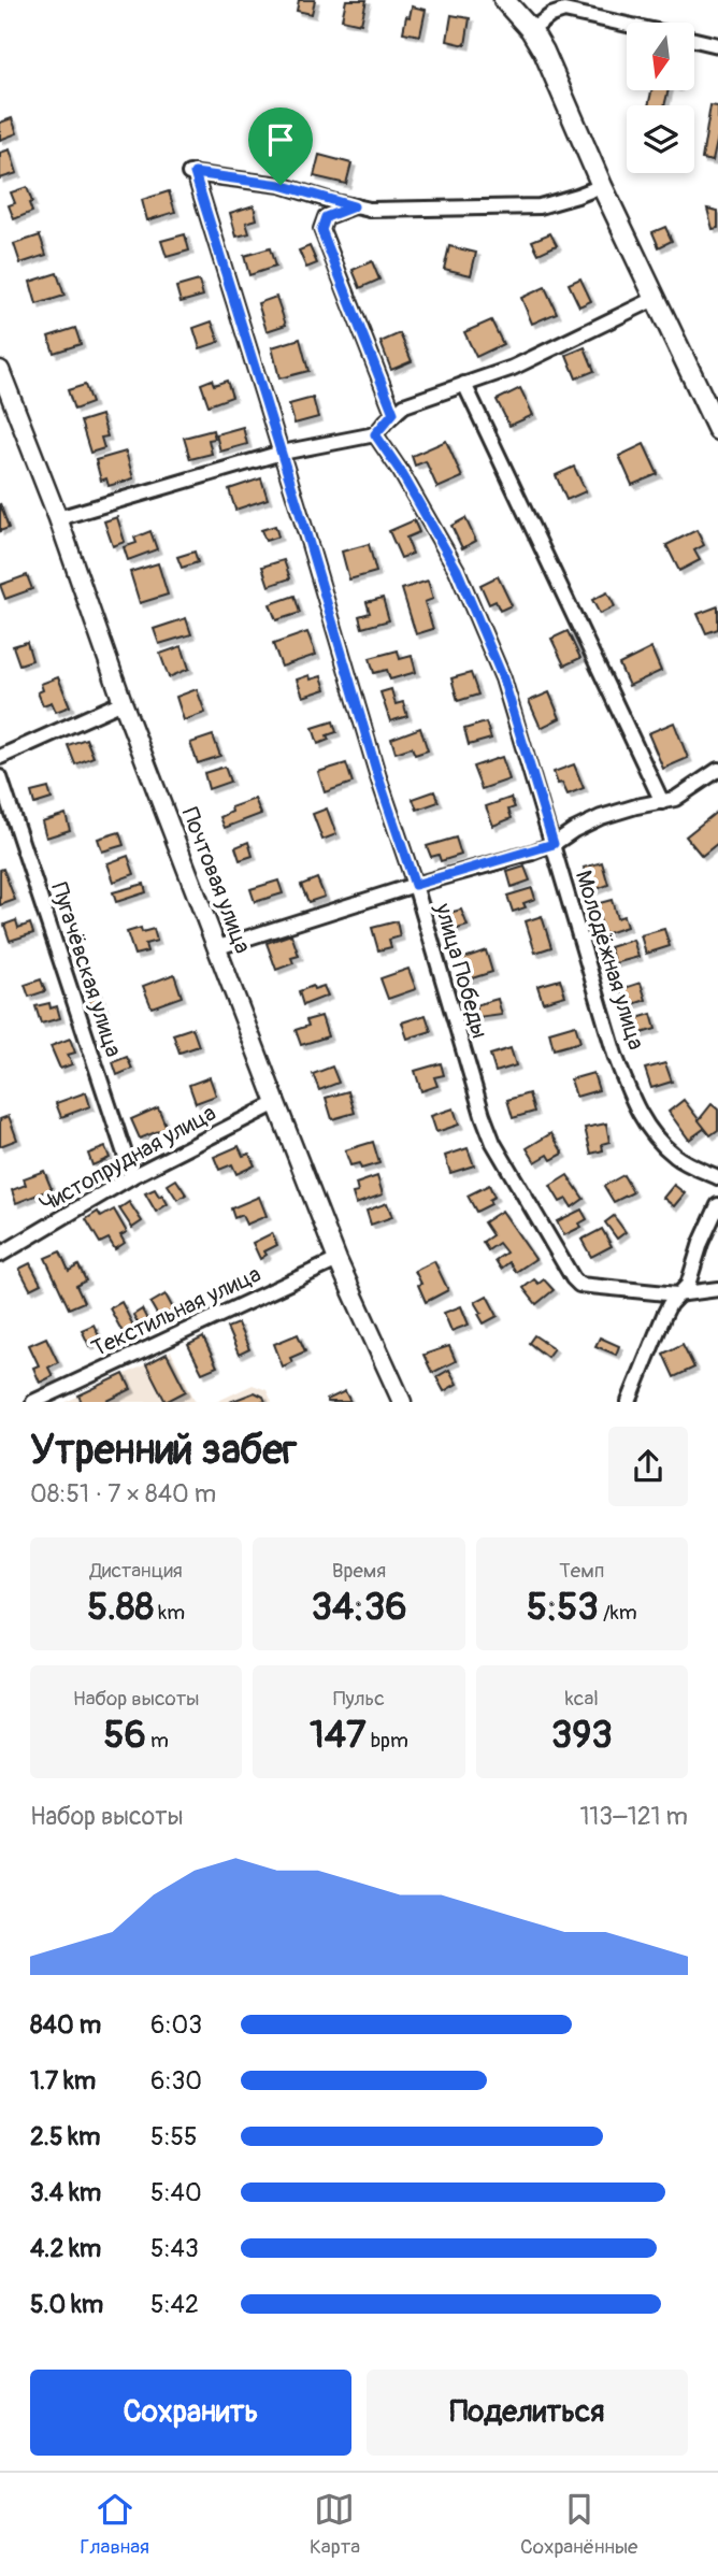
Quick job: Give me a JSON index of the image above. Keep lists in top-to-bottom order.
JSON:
{
  "streets": {
    "street": [
      "Почтовая улица",
      "Молодёжная улица",
      "Пугачёвская улица",
      "улица Победы",
      "Чистопрудная улица",
      "Текстильная улица"
    ]
  },
  "crossings": [
    ["Почтовая улица", "Чистопрудная улица"],
    ["Почтовая улица", "Текстильная улица"],
    ["Пугачёвская улица", "Чистопрудная улица"]
  ],
  "north": "bottom",
  "page": {
    "heading": ["Утренний забег", "08:51 · 7 × 840 m"],
    "stats": [
      ["Дистанция", "5.88 km"],
      ["Время", "34:36"],
      ["Темп", "5:53 /km"],
      ["Набор высоты", "56 m"],
      ["Пульс", "147 bpm"],
      ["kcal", "393"]
    ],
    "chart": ["Набор высоты", "113–121 m"],
    "list": [
      {
        "name": "840 m",
        "note": "6:03"
      },
      {
        "name": "1.7 km",
        "note": "6:30"
      },
      {
        "name": "2.5 km",
        "note": "5:55"
      },
      {
        "name": "3.4 km",
        "note": "5:40"
      },
      {
        "name": "4.2 km",
        "note": "5:43"
      },
      {
        "name": "5.0 km",
        "note": "5:42"
      }
    ],
    "buttons": ["Сохранить", "Поделиться"],
    "tabs": ["Главная", "Карта", "Сохранённые"]
  }
}
